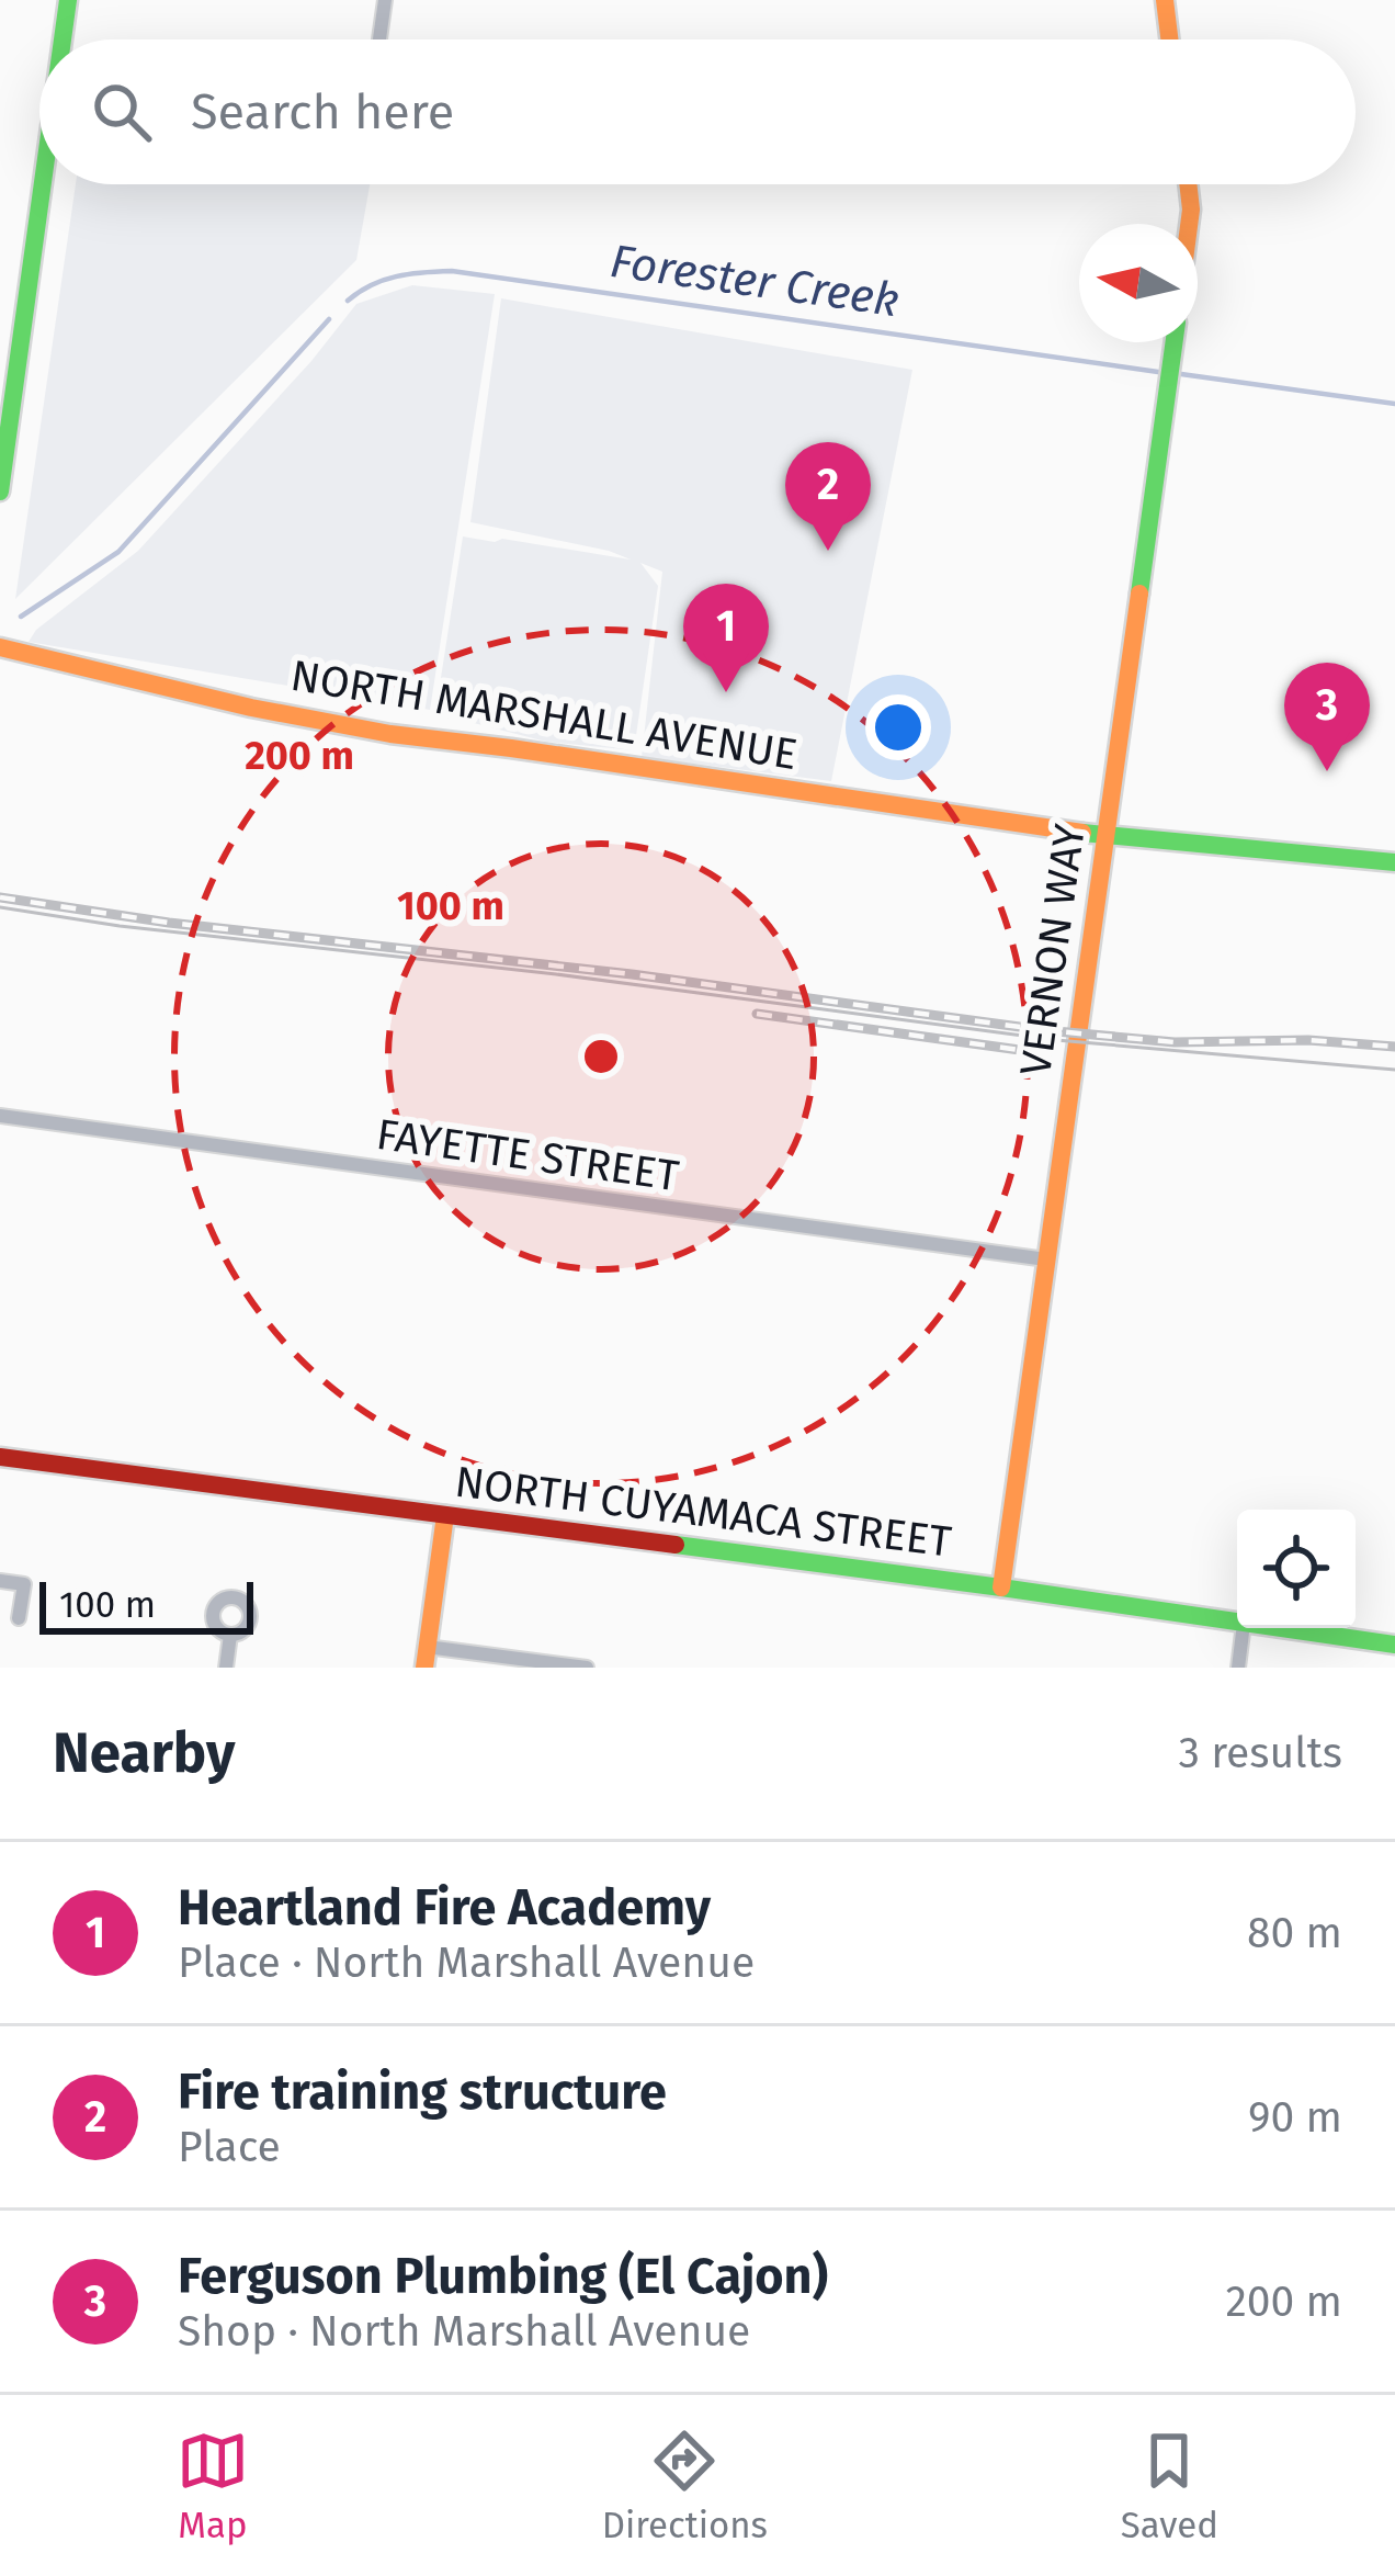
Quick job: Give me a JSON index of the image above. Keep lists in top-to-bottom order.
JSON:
{
  "streets": {
    "main road": ["NORTH MARSHALL AVENUE", "VERNON WAY", "NORTH CUYAMACA STREET"],
    "street": ["FAYETTE STREET"]
  },
  "crossings": [
    ["NORTH MARSHALL AVENUE", "VERNON WAY"],
    ["VERNON WAY", "FAYETTE STREET"],
    ["VERNON WAY", "NORTH CUYAMACA STREET"]
  ],
  "water": ["Forester Creek"],
  "scale_bar": "100 m",
  "north": "left",
  "page": {
    "search": "Search here",
    "pins": ["2", "1", "3"],
    "scale": "100 m",
    "heading": ["Nearby", "3 results"],
    "list": [
      {
        "mark": "1",
        "name": "Heartland Fire Academy",
        "note": "Place · North Marshall Avenue",
        "value": "80 m"
      },
      {
        "mark": "2",
        "name": "Fire training structure",
        "note": "Place",
        "value": "90 m"
      },
      {
        "mark": "3",
        "name": "Ferguson Plumbing (El Cajon)",
        "note": "Shop · North Marshall Avenue",
        "value": "200 m"
      }
    ],
    "nav": ["Map", "Directions", "Saved"]
  },
  "rings": ["200 m", "100 m"]
}
